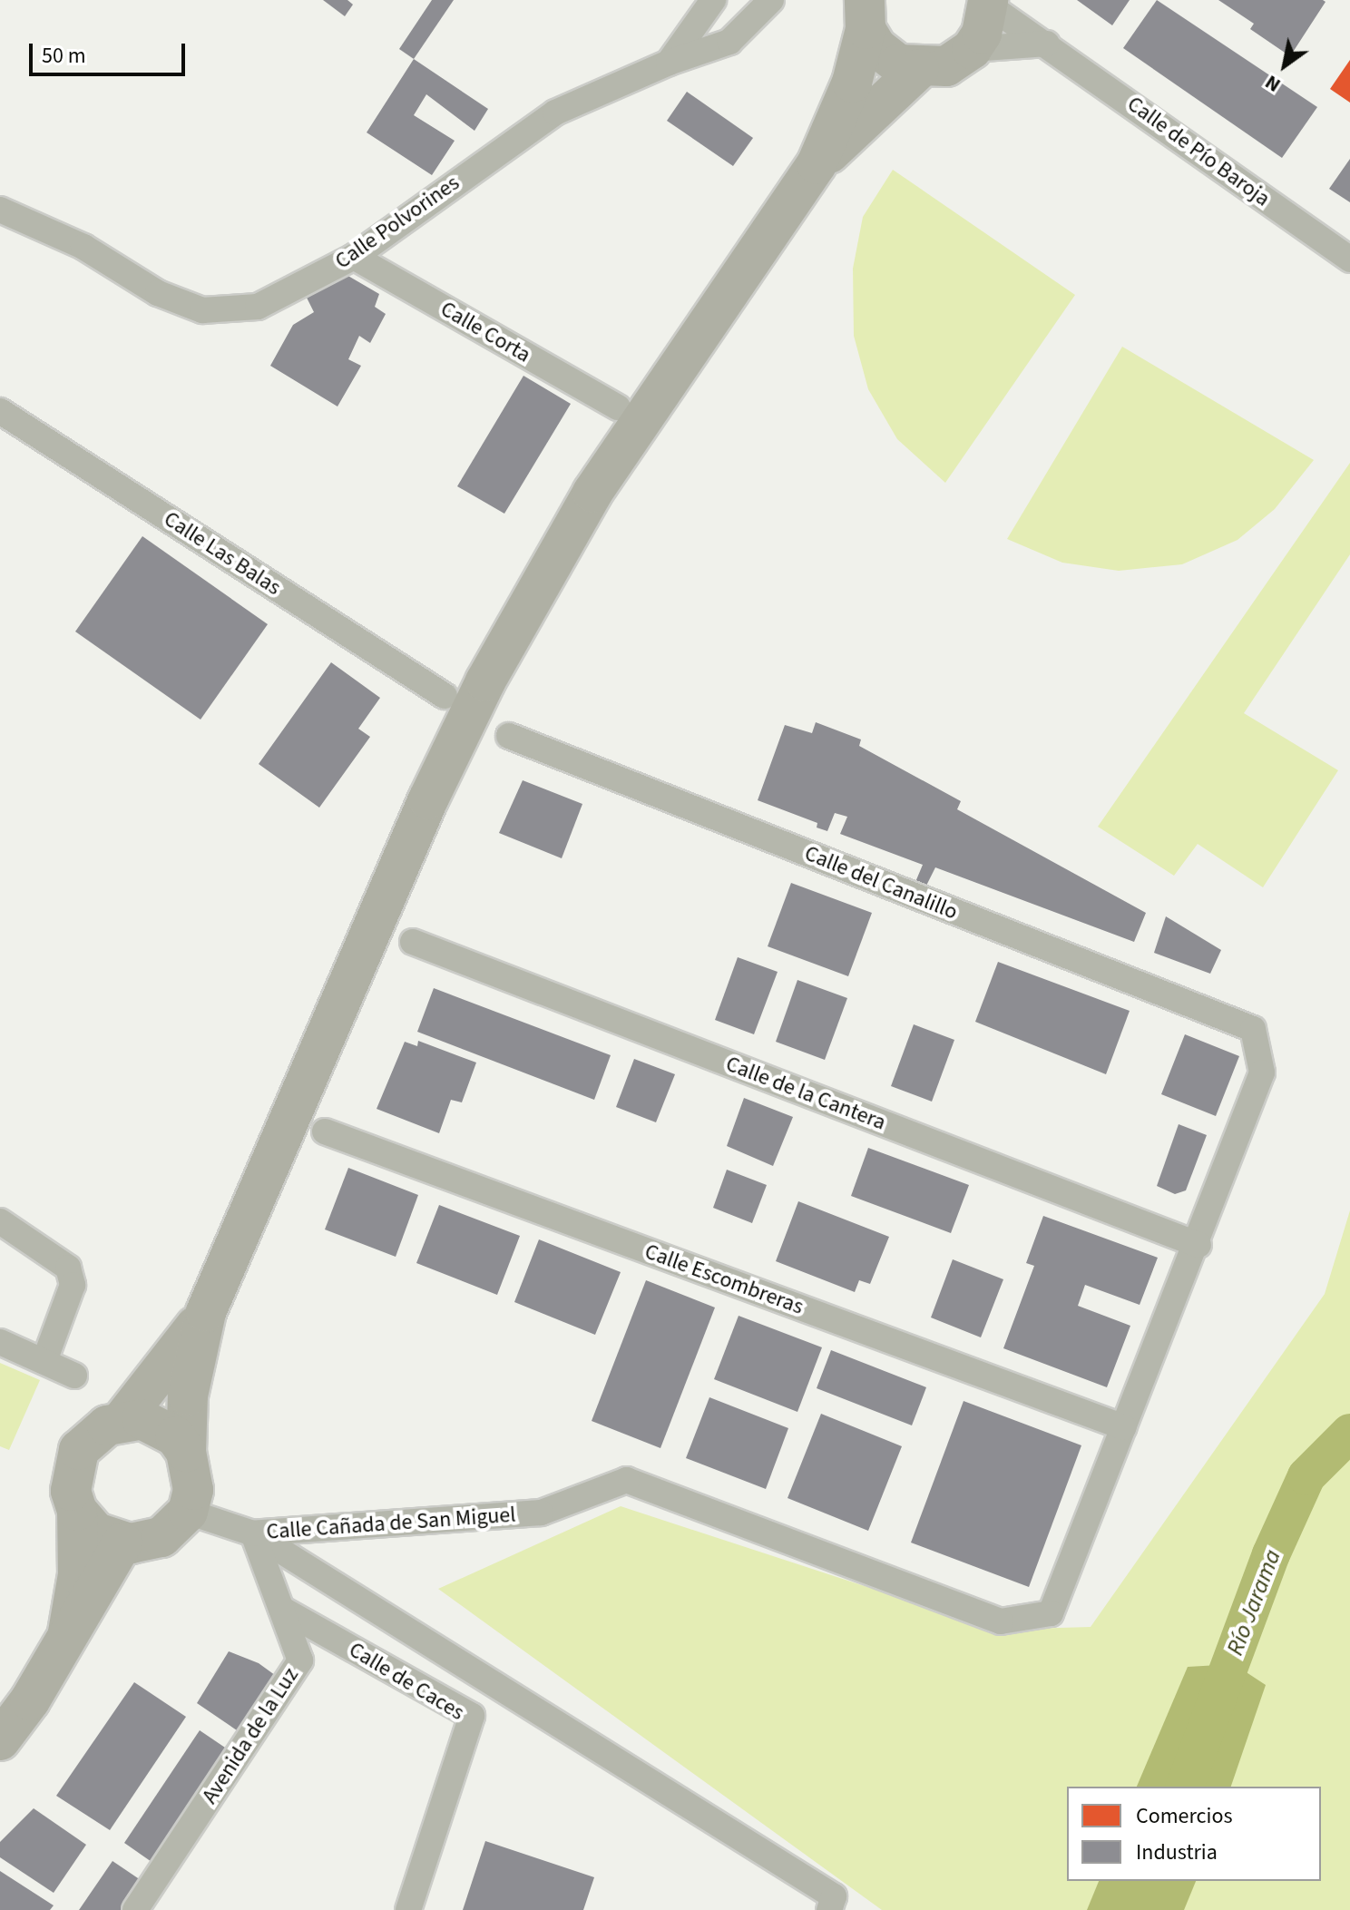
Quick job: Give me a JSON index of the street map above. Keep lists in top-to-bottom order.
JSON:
{
  "streets": {
    "street": [
      "Calle de Pío Baroja",
      "Calle Polvorines",
      "Calle Corta",
      "Calle Las Balas",
      "Calle del Canalillo",
      "Calle de la Cantera",
      "Calle Escombreras",
      "Calle Cañada de San Miguel",
      "Calle de Caces",
      "Avenida de la Luz"
    ]
  },
  "crossings": [
    ["Calle Polvorines", "Calle Corta"],
    ["Calle del Canalillo", "Calle de la Cantera"],
    ["Calle Escombreras", "Calle Cañada de San Miguel"],
    ["Calle Cañada de San Miguel", "Avenida de la Luz"],
    ["Calle de Caces", "Avenida de la Luz"]
  ],
  "water": ["Río Jarama"],
  "legend": ["Comercios", "Industria"],
  "scale_bar": "50 m",
  "north": "bottom left"
}
